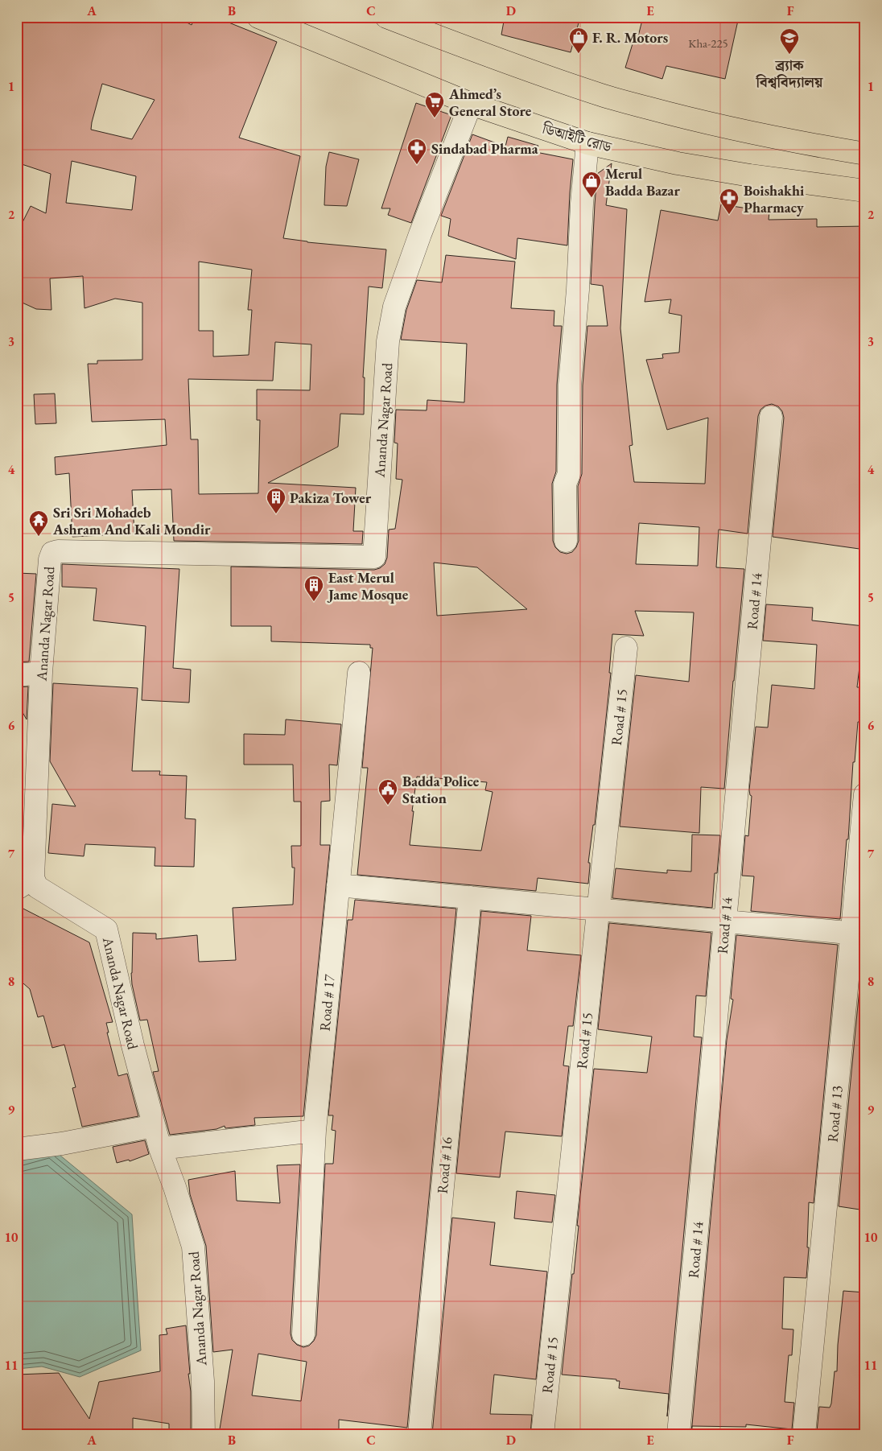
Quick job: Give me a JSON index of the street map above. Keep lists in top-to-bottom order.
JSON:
{
  "streets": {
    "main road": ["ডিআইটি রোড"],
    "street": [
      "Ananda Nagar Road",
      "Road # 14",
      "Road # 15",
      "Road # 17",
      "Road # 13",
      "Road # 16"
    ]
  },
  "crossings": [
    ["ডিআইটি রোড", "Ananda Nagar Road"]
  ],
  "places": {
    "shop": ["F. R. Motors", "Merul Badda Bazar"],
    "school or university": ["ব্র্যাক বিশ্ববিদ্যালয়"],
    "supermarket": ["Ahmed’s General Store"],
    "pharmacy": ["Sindabad Pharma", "Boishakhi Pharmacy"],
    "building": ["Pakiza Tower", "East Merul Jame Mosque"],
    "temple": ["Sri Sri Mohadeb Ashram And Kali Mondir"],
    "public building": ["Badda Police Station"]
  },
  "house_numbers": ["Kha-225"],
  "grid": {
    "columns": [
      "A",
      "B",
      "C",
      "D",
      "E",
      "F"
    ],
    "rows": [
      "1",
      "2",
      "3",
      "4",
      "5",
      "6",
      "7",
      "8",
      "9",
      "10",
      "11"
    ]
  }
}
